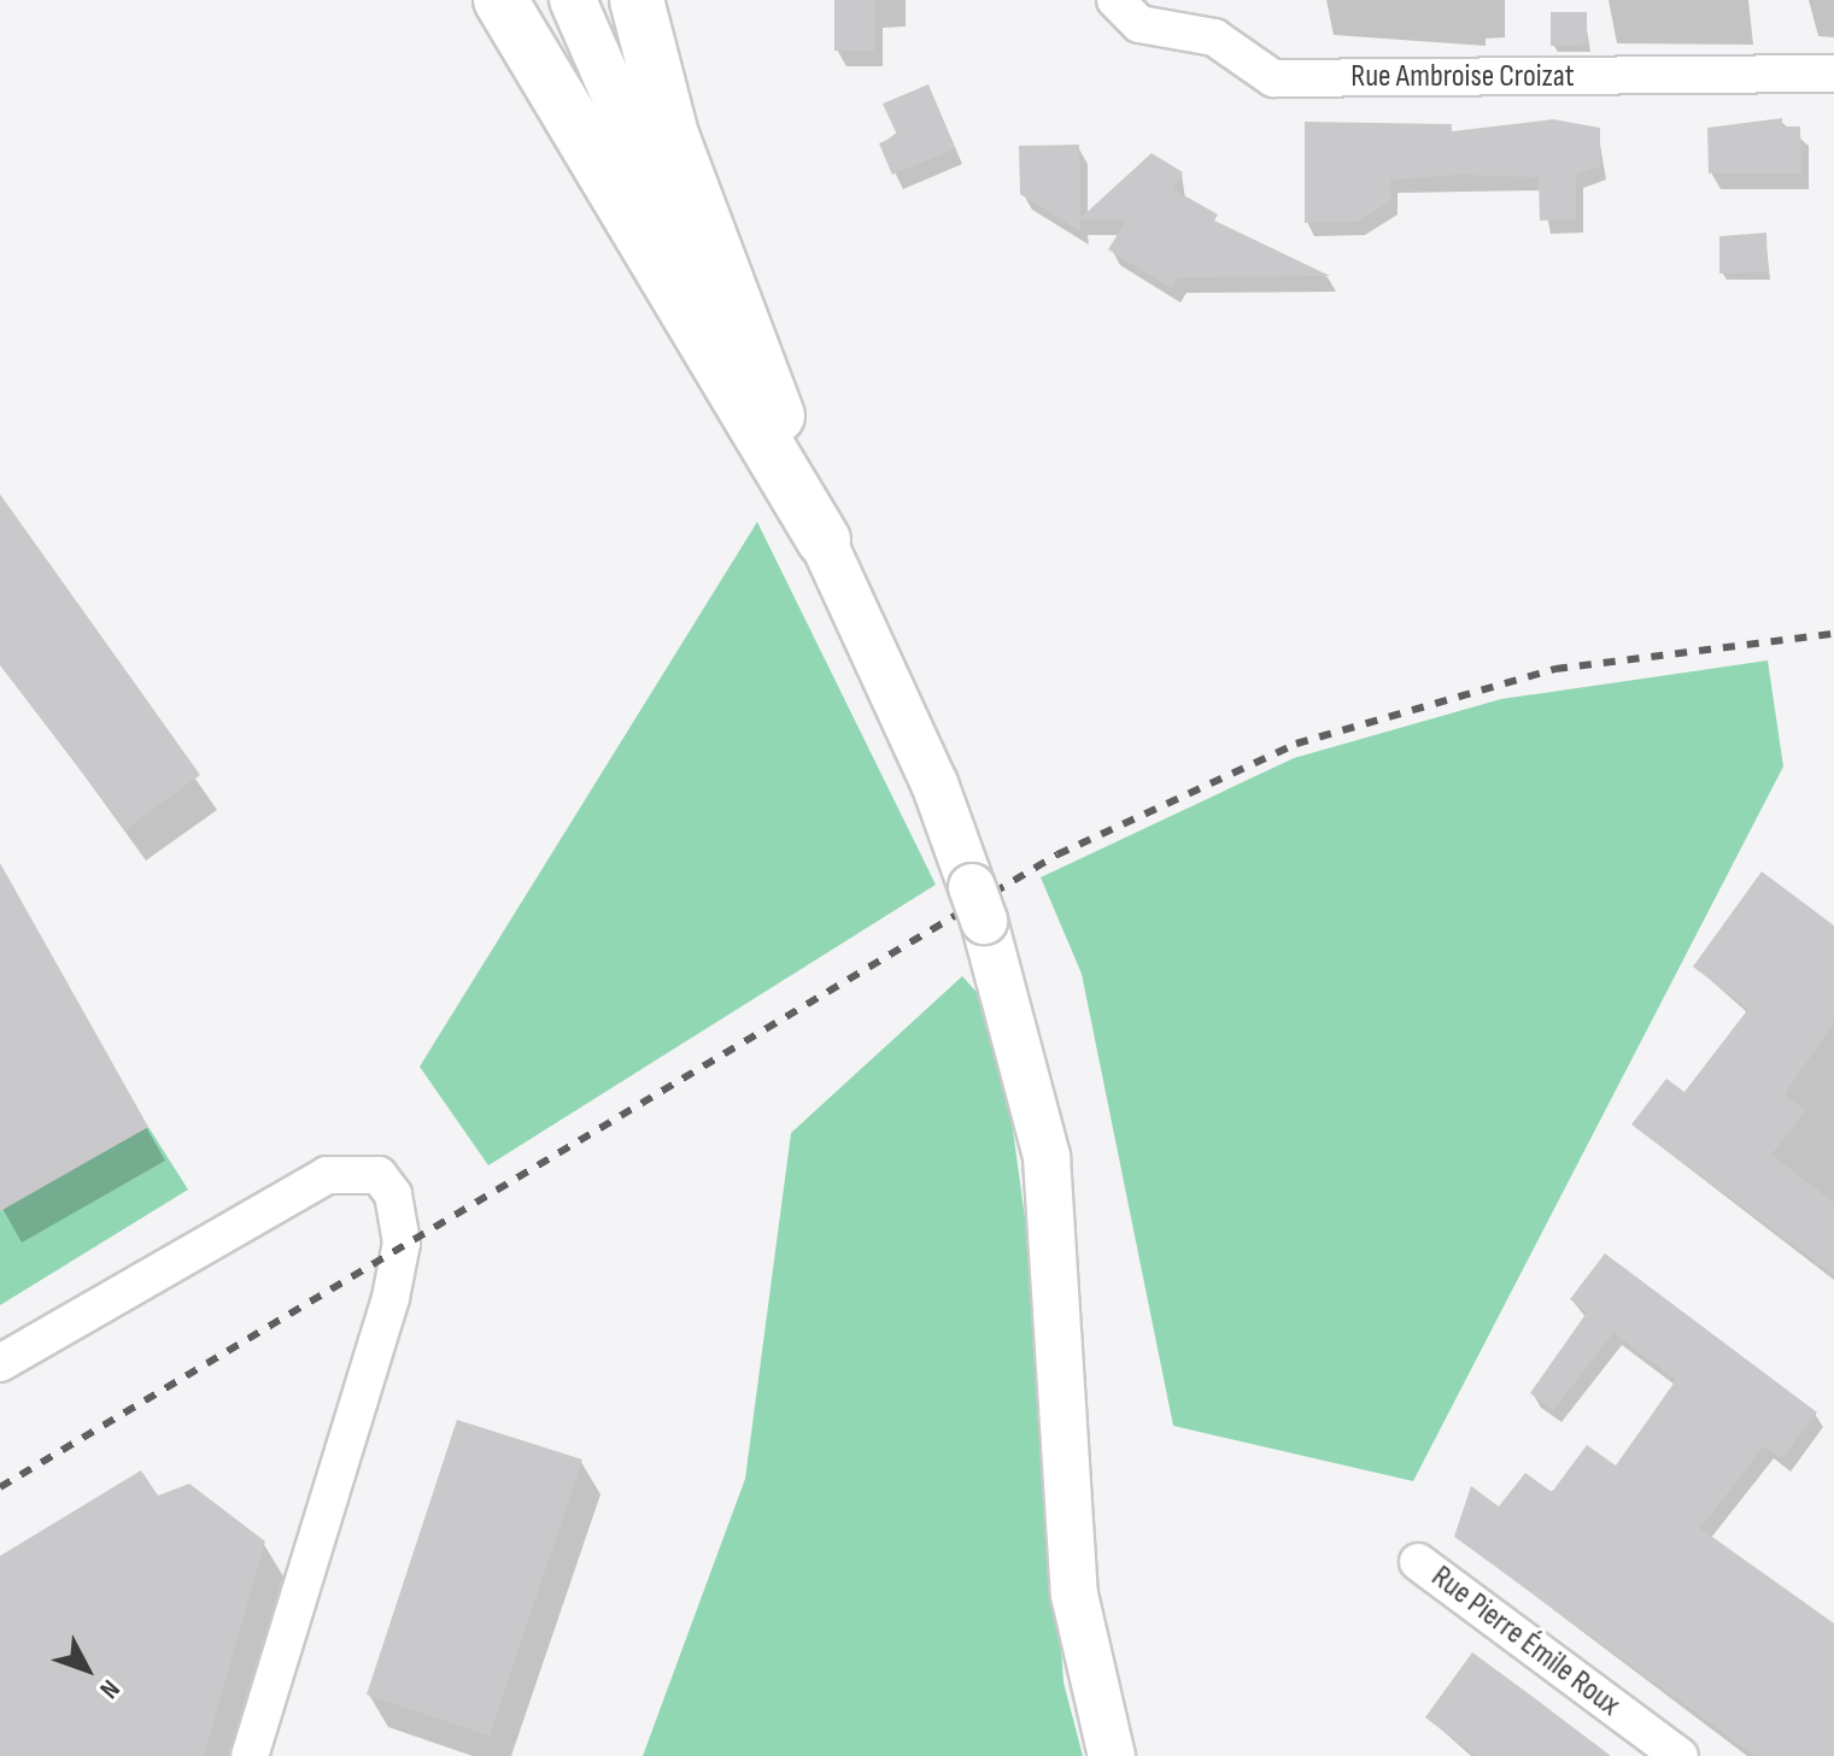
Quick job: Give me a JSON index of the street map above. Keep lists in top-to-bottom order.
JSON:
{
  "streets": {
    "street": ["Rue Ambroise Croizat", "Rue Pierre Émile Roux"]
  },
  "north": "bottom right"
}
